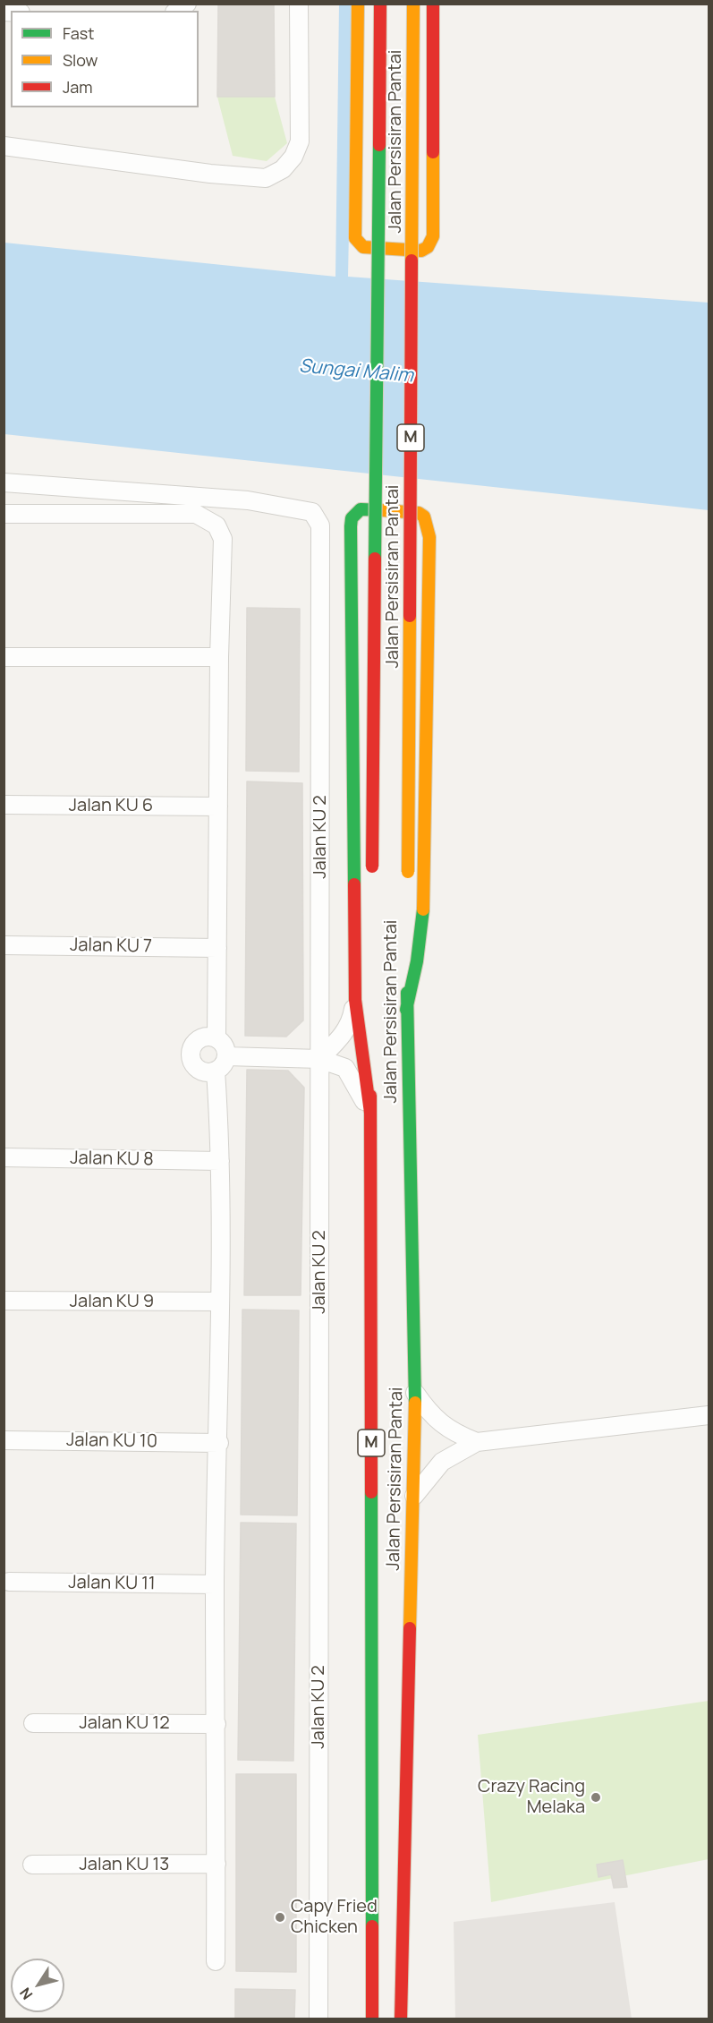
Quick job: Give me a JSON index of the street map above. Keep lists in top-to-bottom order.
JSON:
{
  "streets": {
    "main road": ["Jalan Persisiran Pantai", "M"],
    "street": [
      "Jalan KU 6",
      "Jalan KU 2",
      "Jalan KU 7",
      "Jalan KU 8",
      "Jalan KU 9",
      "Jalan KU 10",
      "Jalan KU 11",
      "Jalan KU 12",
      "Jalan KU 13"
    ]
  },
  "water": ["Sungai Malim"],
  "places": ["Crazy Racing Melaka", "Capy Fried Chicken"],
  "legend": ["Fast", "Slow", "Jam"],
  "north": "bottom left"
}
